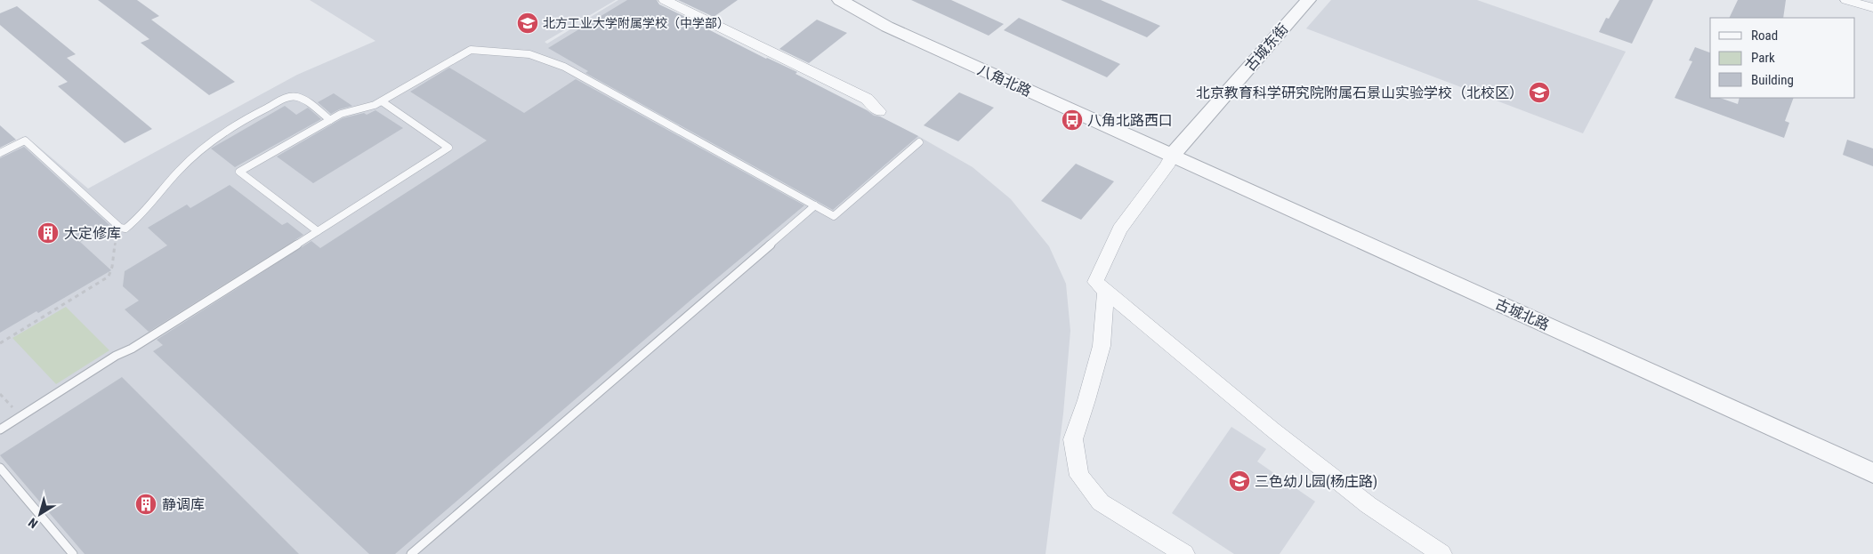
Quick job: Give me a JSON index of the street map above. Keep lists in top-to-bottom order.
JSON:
{
  "streets": {
    "street": ["古城东街", "八角北路", "古城北路"]
  },
  "crossings": [
    ["古城东街", "八角北路"],
    ["古城东街", "古城北路"],
    ["八角北路", "古城北路"]
  ],
  "places": {
    "school or university": ["北方工业大学附属学校（中学部）", "北京教育科学研究院附属石景山实验学校（北校区）", "三色幼儿园(杨庄路)"],
    "bus stop": ["八角北路西口"],
    "building": ["大定修库", "静调库"]
  },
  "legend": ["Road", "Park", "Building"],
  "north": "bottom left"
}
